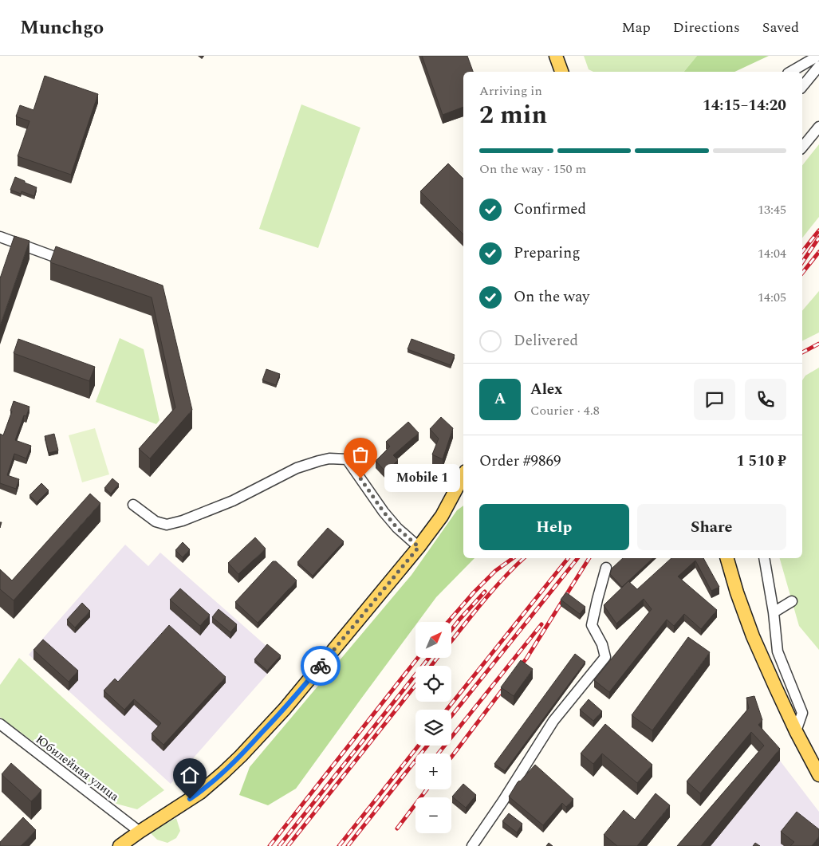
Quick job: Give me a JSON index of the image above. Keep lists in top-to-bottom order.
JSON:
{
  "streets": {
    "street": ["Юбилейная улица"]
  },
  "places": ["Mobile 1"],
  "north": "top right",
  "page": {
    "header": "Munchgo",
    "nav": ["Map", "Directions", "Saved"],
    "heading": ["2 min", "Arriving in", "14:15–14:20"],
    "panel": [
      "Alex",
      "Courier · 4.8",
      "Order #9869",
      "1 510 ₽"
    ],
    "bar": "On the way · 150 m",
    "list": [
      ["Confirmed", "13:45"],
      ["Preparing", "14:04"],
      ["On the way", "14:05"],
      "Delivered"
    ],
    "round": "A",
    "bubble": "Mobile 1",
    "buttons": ["Help", "Share"],
    "map_buttons": ["+", "−"]
  }
}
